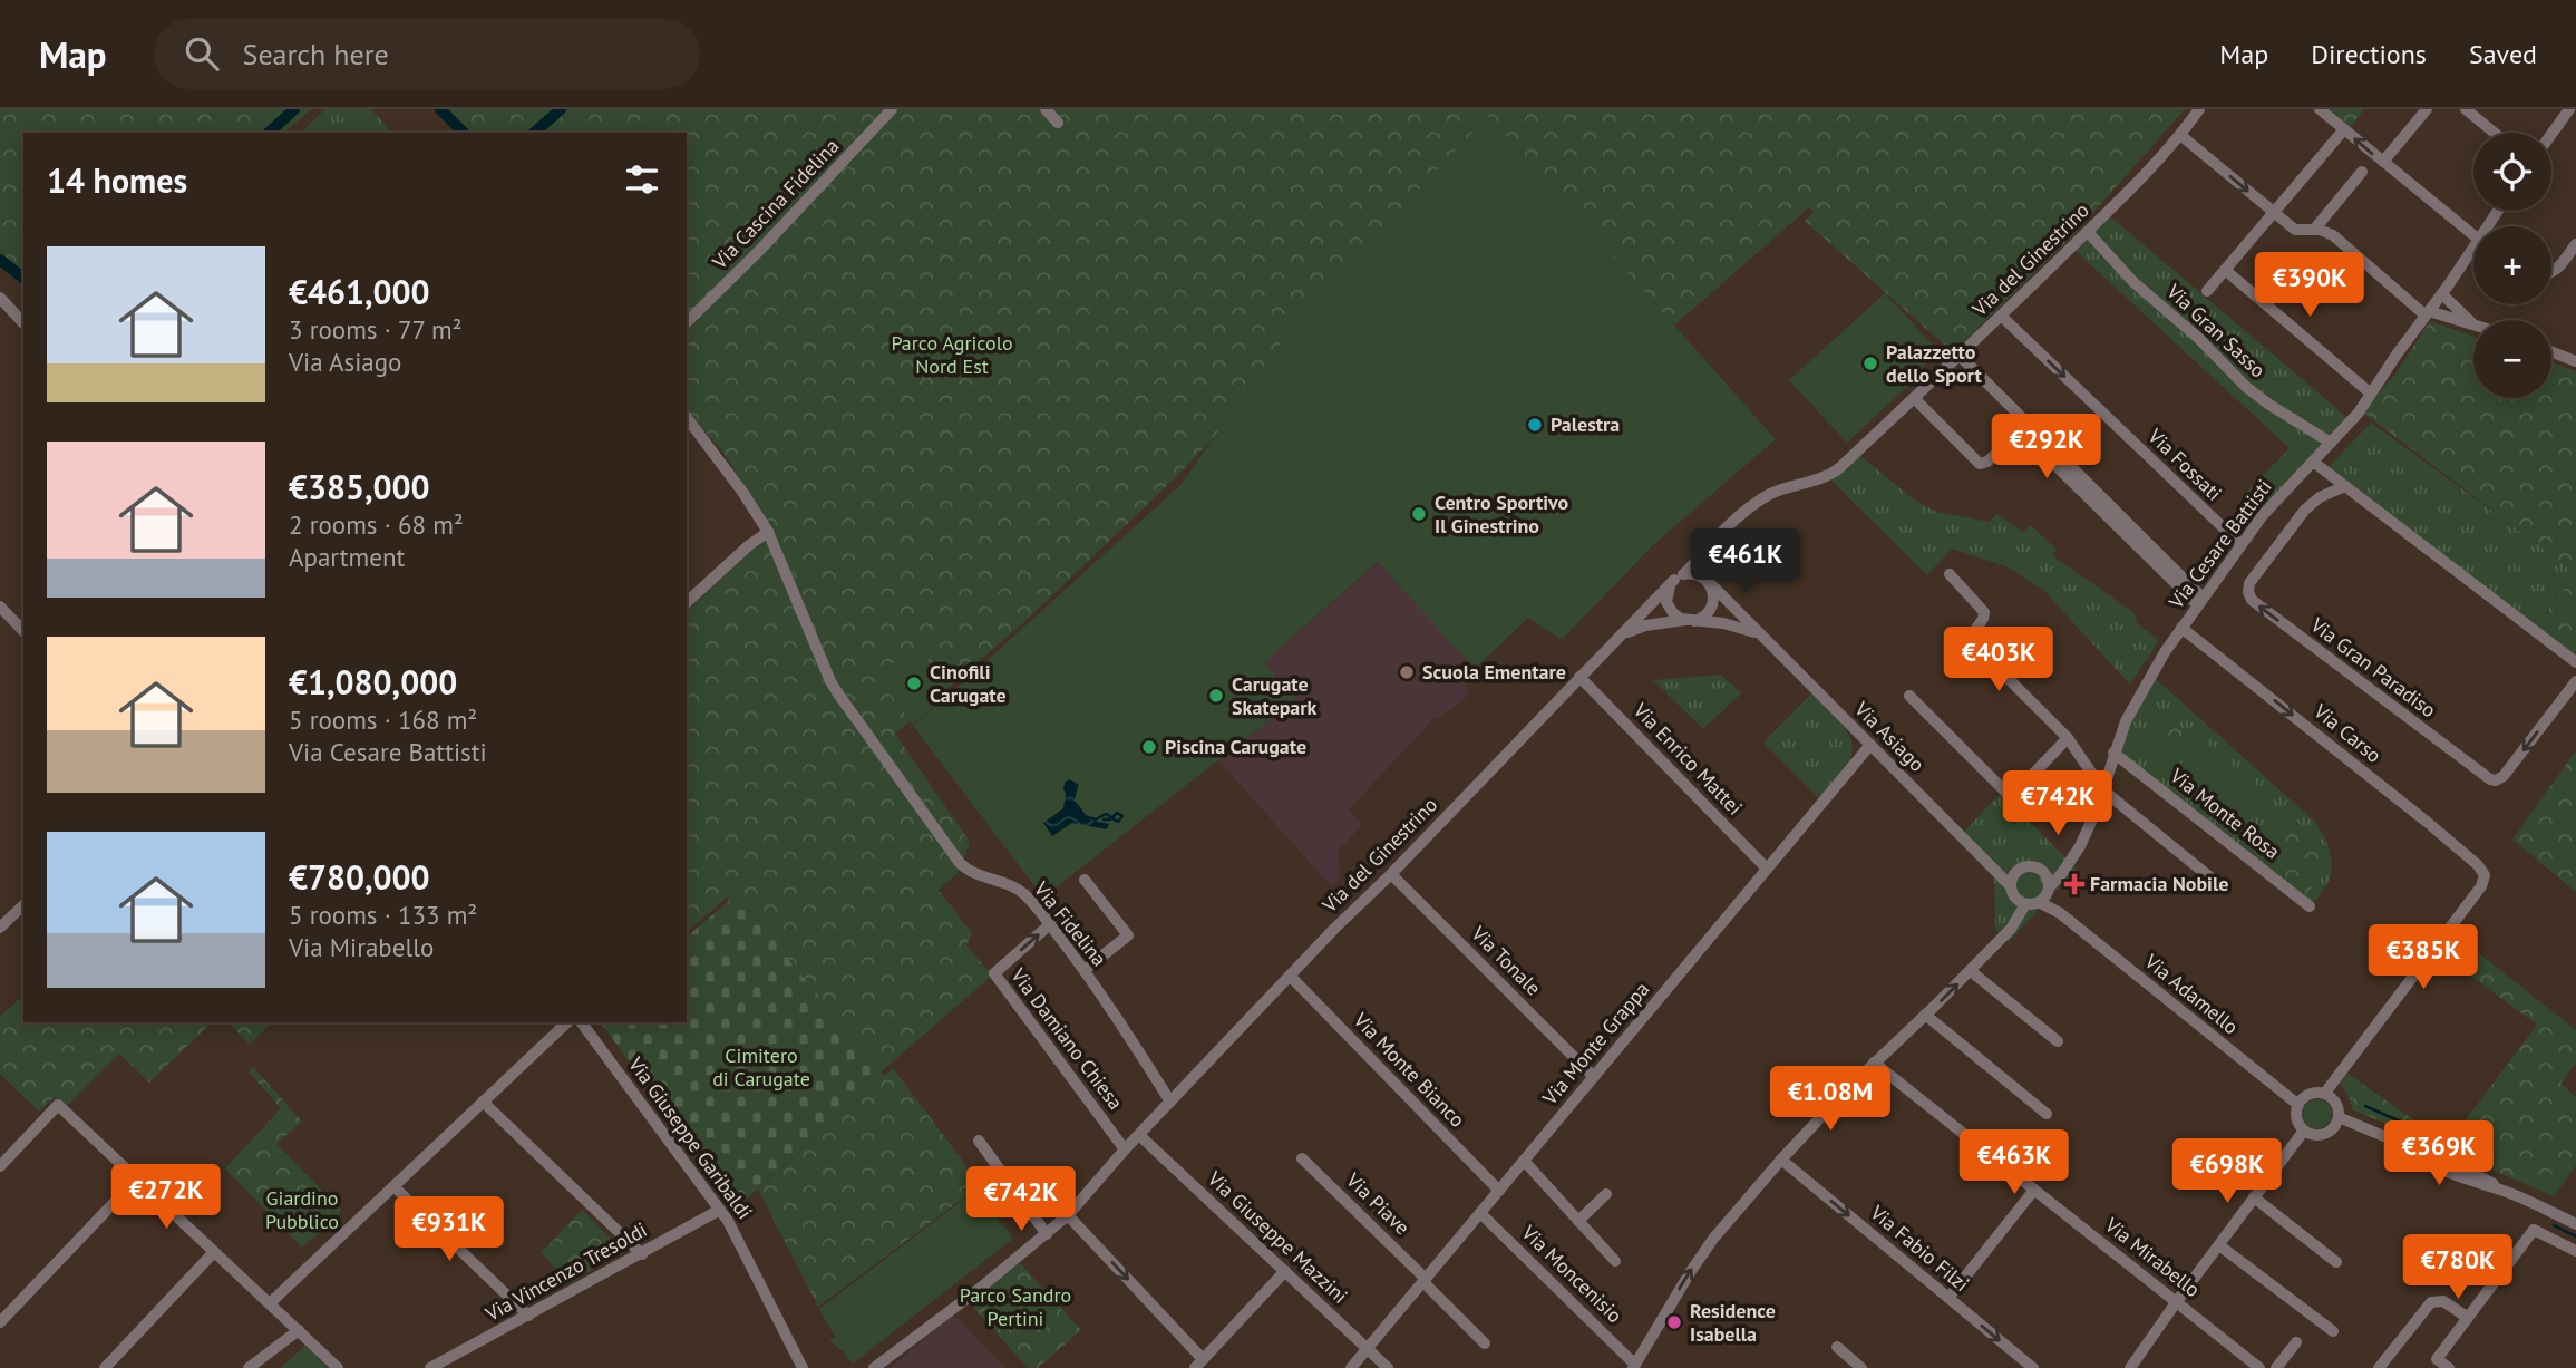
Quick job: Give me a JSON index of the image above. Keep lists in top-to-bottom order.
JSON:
{
  "streets": {
    "street": [
      "Via Cascina Fidelina",
      "Via del Ginestrino",
      "Via Gran Sasso",
      "Via Fossati",
      "Via Cesare Battisti",
      "Via Gran Paradiso",
      "Via Carso",
      "Via Asiago",
      "Via Enrico Mattei",
      "Via Monte Rosa",
      "Via Fidelina",
      "Via Tonale",
      "Via Adamello",
      "Via Damiano Chiesa",
      "Via Monte Grappa",
      "Via Monte Bianco",
      "Via Giuseppe Garibaldi",
      "Via Piave",
      "Via Giuseppe Mazzini",
      "Via Fabio Filzi",
      "Via Mirabello",
      "Via Vincenzo Tresoldi",
      "Via Moncenisio"
    ]
  },
  "crossings": [
    ["Via del Ginestrino", "Via Gran Sasso"],
    ["Via del Ginestrino", "Via Fossati"],
    ["Via del Ginestrino", "Via Asiago"],
    ["Via del Ginestrino", "Via Enrico Mattei"],
    ["Via del Ginestrino", "Via Fidelina"],
    ["Via del Ginestrino", "Via Tonale"],
    ["Via del Ginestrino", "Via Monte Bianco"],
    ["Via Gran Sasso", "Via Cesare Battisti"],
    ["Via Fossati", "Via Cesare Battisti"],
    ["Via Cesare Battisti", "Via Carso"],
    ["Via Cesare Battisti", "Via Asiago"],
    ["Via Cesare Battisti", "Via Monte Rosa"],
    ["Via Cesare Battisti", "Via Adamello"],
    ["Via Cesare Battisti", "Via Fabio Filzi"],
    ["Via Cesare Battisti", "Via Mirabello"],
    ["Via Cesare Battisti", "Via Moncenisio"],
    ["Via Carso", "Via Adamello"],
    ["Via Asiago", "Via Adamello"],
    ["Via Asiago", "Via Monte Grappa"],
    ["Via Enrico Mattei", "Via Monte Grappa"],
    ["Via Fidelina", "Via Damiano Chiesa"],
    ["Via Tonale", "Via Monte Grappa"],
    ["Via Monte Grappa", "Via Monte Bianco"],
    ["Via Monte Grappa", "Via Piave"],
    ["Via Monte Grappa", "Via Giuseppe Mazzini"],
    ["Via Monte Grappa", "Via Moncenisio"],
    ["Via Giuseppe Garibaldi", "Via Vincenzo Tresoldi"]
  ],
  "one_way": ["Via Damiano Chiesa", "Via Fabio Filzi"],
  "parks": [
    "Parco Agricolo Nord Est",
    "Cimitero di Carugate",
    "Giardino Pubblico",
    "Parco Sandro Pertini"
  ],
  "places": {
    "other": [
      "Palazzetto dello Sport",
      "Palestra",
      "Centro Sportivo Il Ginestrino",
      "Scuola Ementare",
      "Cinofili Carugate",
      "Carugate Skatepark",
      "Piscina Carugate",
      "Residence Isabella"
    ],
    "health": ["Farmacia Nobile"]
  },
  "page": {
    "header": "Map",
    "search": "Search here",
    "nav": ["Map", "Directions", "Saved"],
    "map_buttons": ["+", "−"],
    "heading": "14 homes",
    "list": [
      {
        "name": "€461,000",
        "note": "3 rooms · 77 m² · Via Asiago"
      },
      {
        "name": "€385,000",
        "note": "2 rooms · 68 m² · Apartment"
      },
      {
        "name": "€1,080,000",
        "note": "5 rooms · 168 m² · Via Cesare Battisti"
      },
      {
        "name": "€780,000",
        "note": "5 rooms · 133 m² · Via Mirabello"
      }
    ],
    "price": [
      "€390K",
      "€292K",
      "€461K",
      "€403K",
      "€742K",
      "€385K",
      "€1.08M",
      "€369K",
      "€463K",
      "€698K",
      "€272K",
      "€742K",
      "€931K",
      "€780K"
    ]
  }
}
